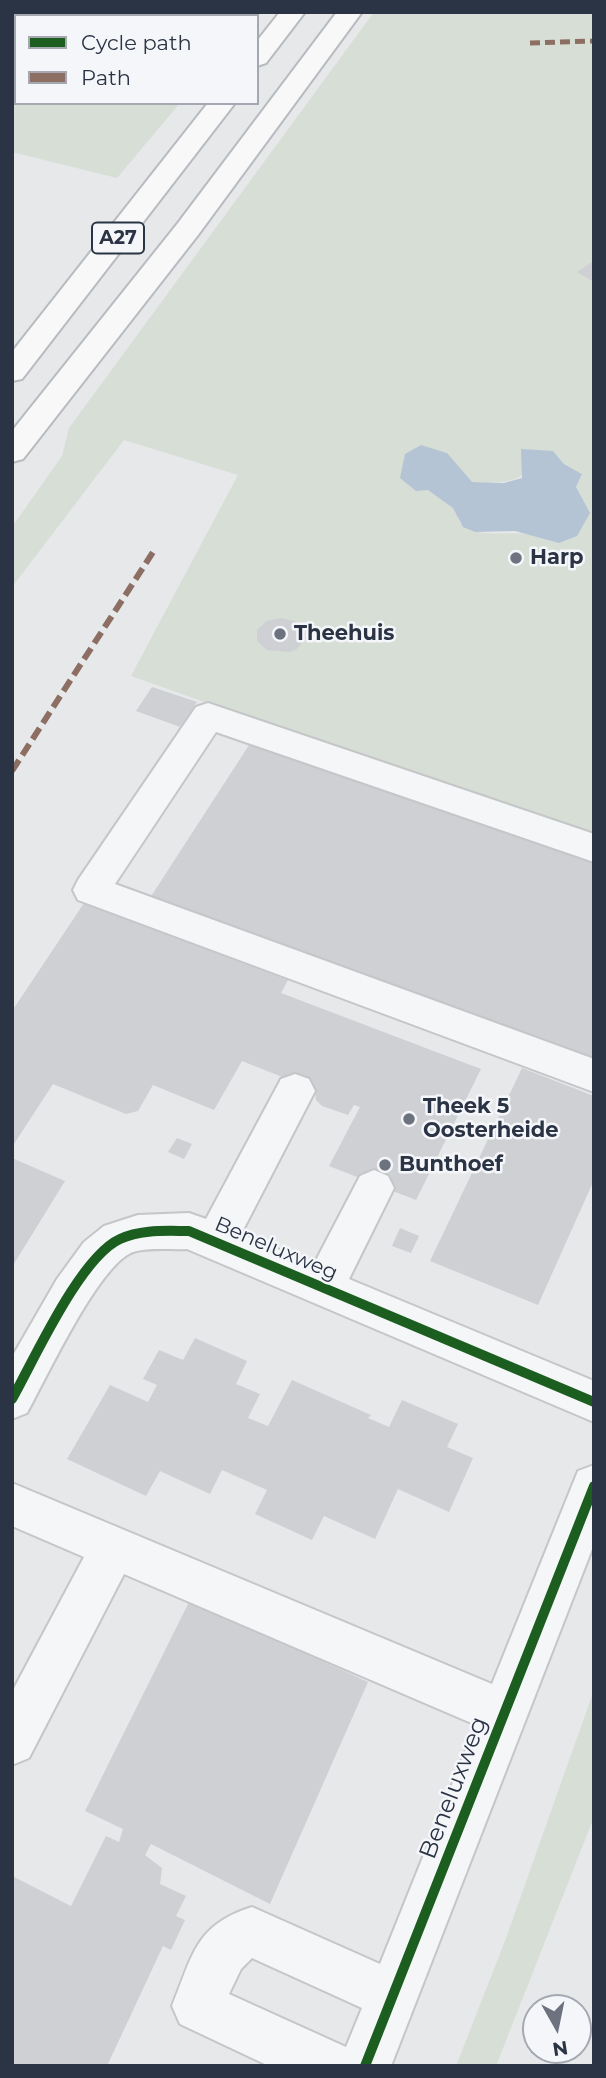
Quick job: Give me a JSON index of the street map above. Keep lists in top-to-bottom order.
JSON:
{
  "streets": {
    "highway": ["A27"],
    "street": ["Beneluxweg"]
  },
  "places": [
    "Harp",
    "Theehuis",
    "Theek 5 Oosterheide",
    "Bunthoef"
  ],
  "legend": ["Cycle path", "Path"],
  "north": "bottom"
}
